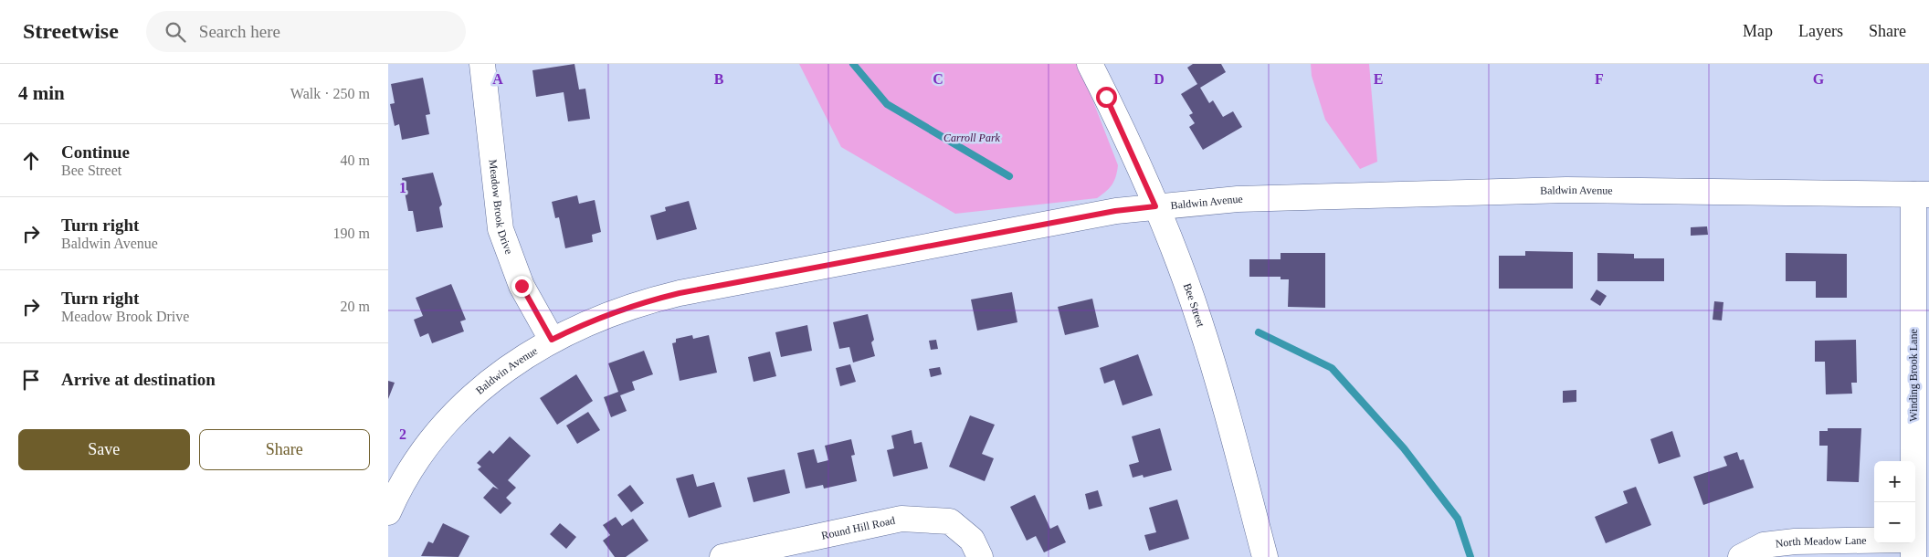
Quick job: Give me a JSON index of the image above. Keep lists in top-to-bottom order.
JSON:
{
  "streets": {
    "street": [
      "Baldwin Avenue",
      "Meadow Brook Drive",
      "Bee Street",
      "Winding Brook Lane",
      "Round Hill Road",
      "North Meadow Lane"
    ]
  },
  "crossings": [
    ["Baldwin Avenue", "Meadow Brook Drive"],
    ["Baldwin Avenue", "Bee Street"],
    ["Baldwin Avenue", "Winding Brook Lane"]
  ],
  "parks": ["Carroll Park"],
  "page": {
    "header": "Streetwise",
    "search": "Search here",
    "nav": ["Map", "Layers", "Share"],
    "heading": ["4 min", "Walk · 250 m"],
    "list": [
      ["Continue", "Bee Street", "40 m"],
      ["Turn right", "Baldwin Avenue", "190 m"],
      ["Turn right", "Meadow Brook Drive", "20 m"],
      "Arrive at destination"
    ],
    "buttons": ["Save", "Share"],
    "map_buttons": ["+", "−"]
  },
  "grid": {
    "columns": [
      "A",
      "B",
      "C",
      "D",
      "E",
      "F",
      "G"
    ],
    "rows": ["1", "2"]
  }
}
